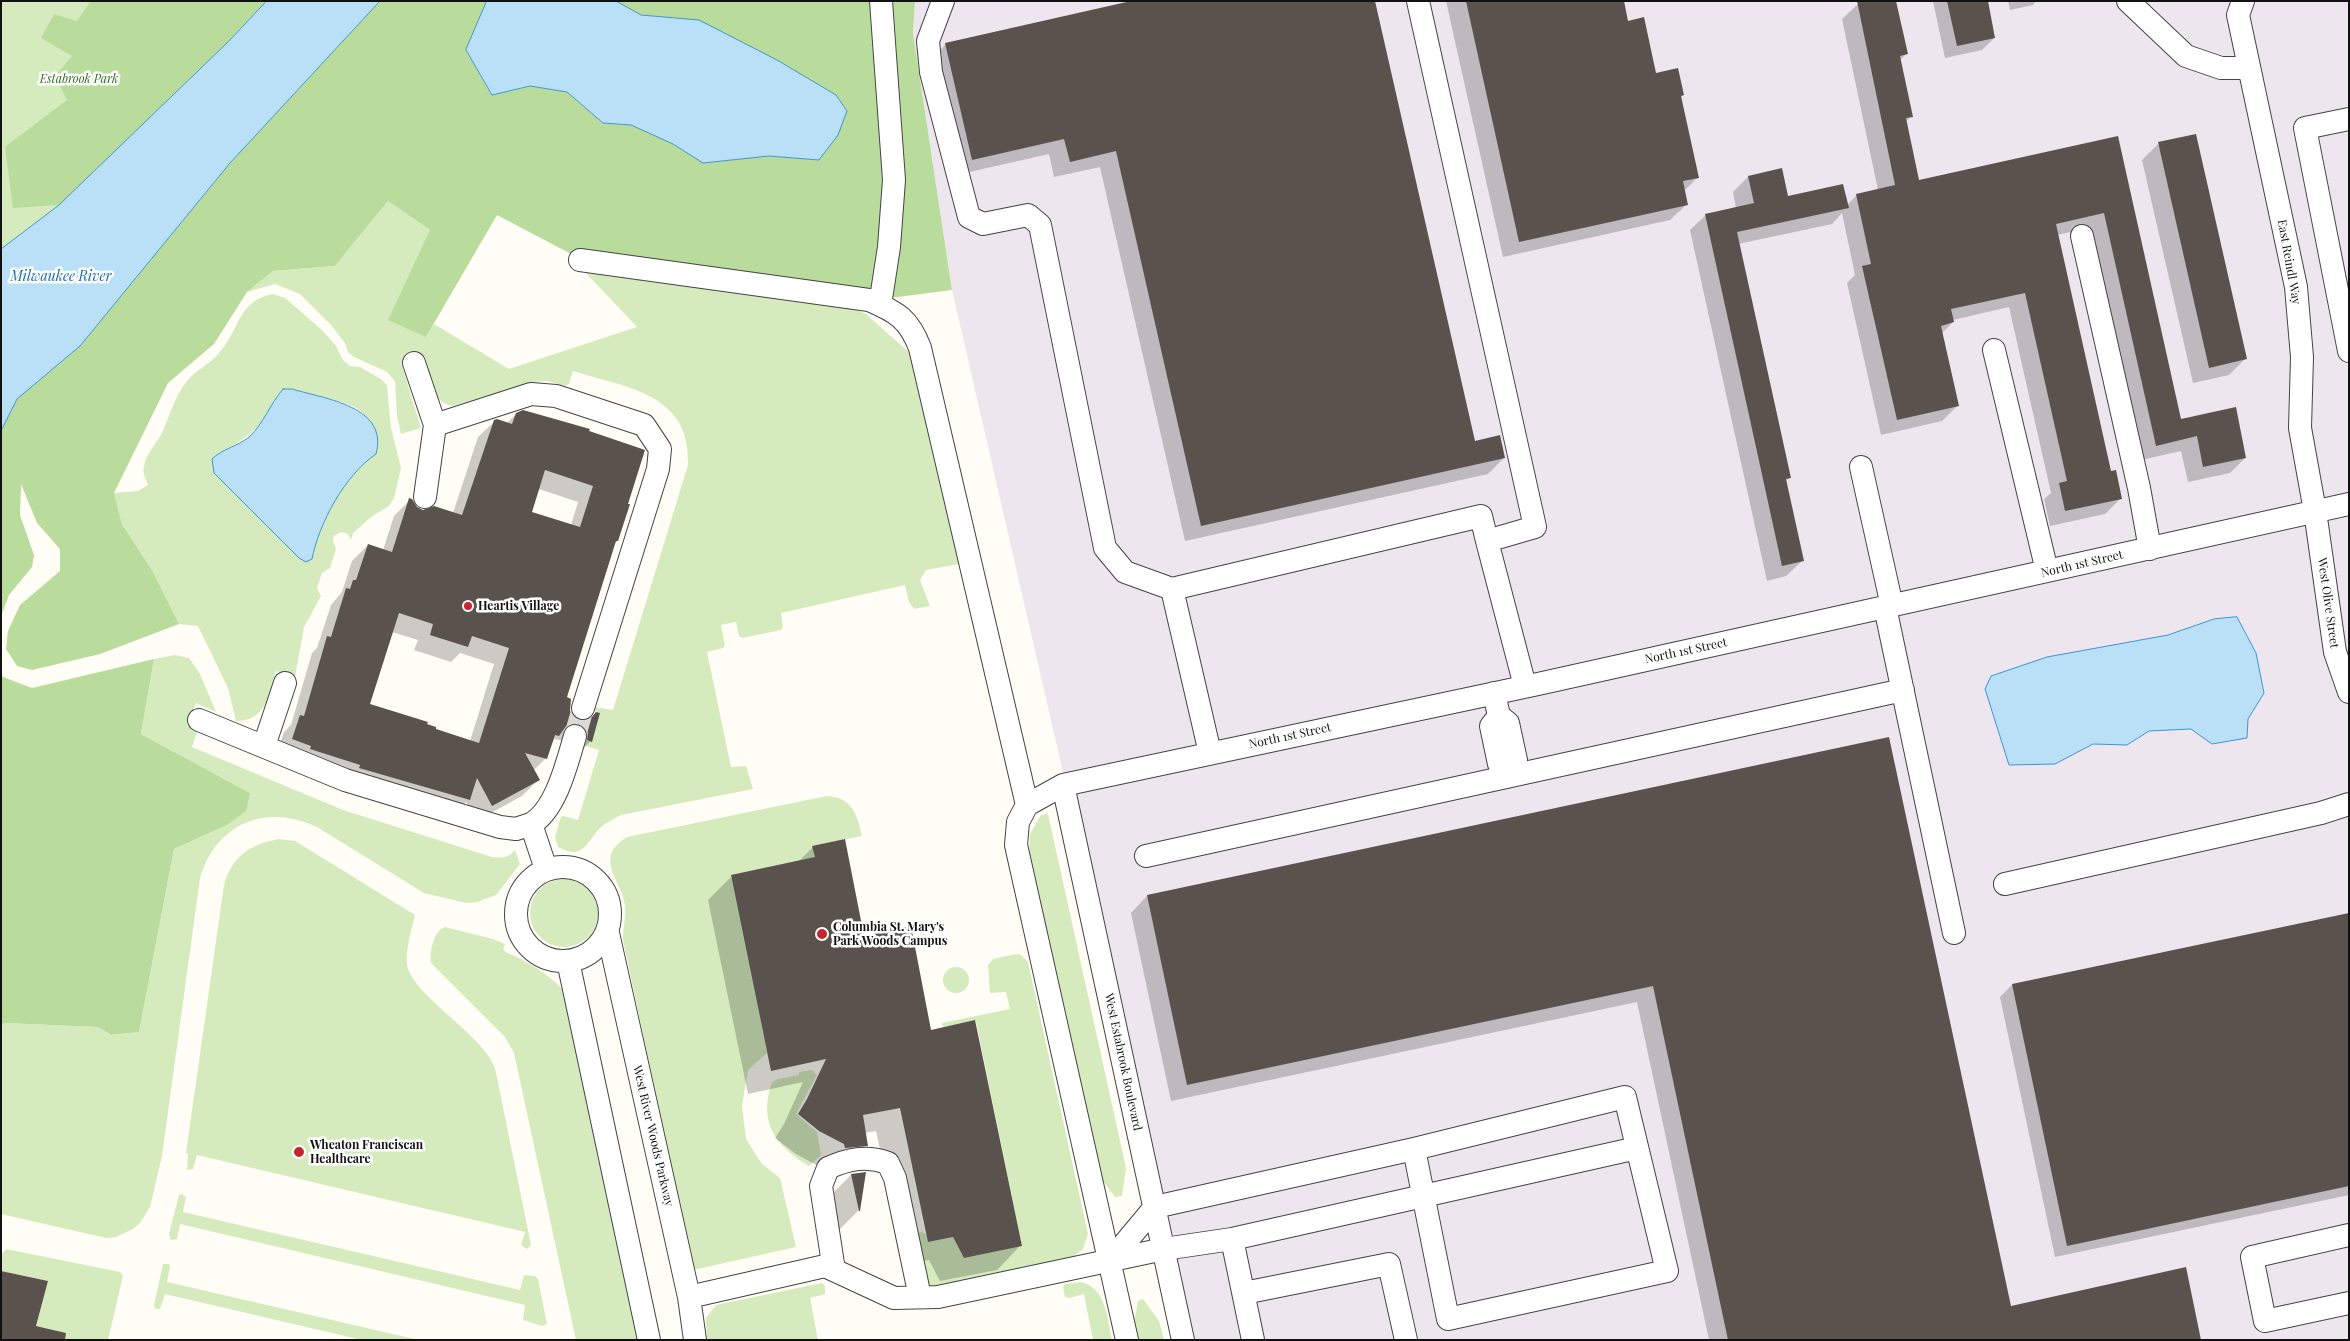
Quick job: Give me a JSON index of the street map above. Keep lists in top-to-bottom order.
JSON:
{
  "streets": {
    "street": [
      "East Reindl Way",
      "North 1st Street",
      "West Olive Street",
      "West Estabrook Boulevard",
      "West River Woods Parkway"
    ]
  },
  "crossings": [
    ["East Reindl Way", "North 1st Street"],
    ["East Reindl Way", "West Olive Street"],
    ["North 1st Street", "West Olive Street"],
    ["North 1st Street", "West Estabrook Boulevard"]
  ],
  "water": ["Milwaukee River"],
  "parks": ["Estabrook Park"],
  "places": ["Heartis Village", "Columbia St. Mary's Park Woods Campus", "Wheaton Franciscan Healthcare"]
}
